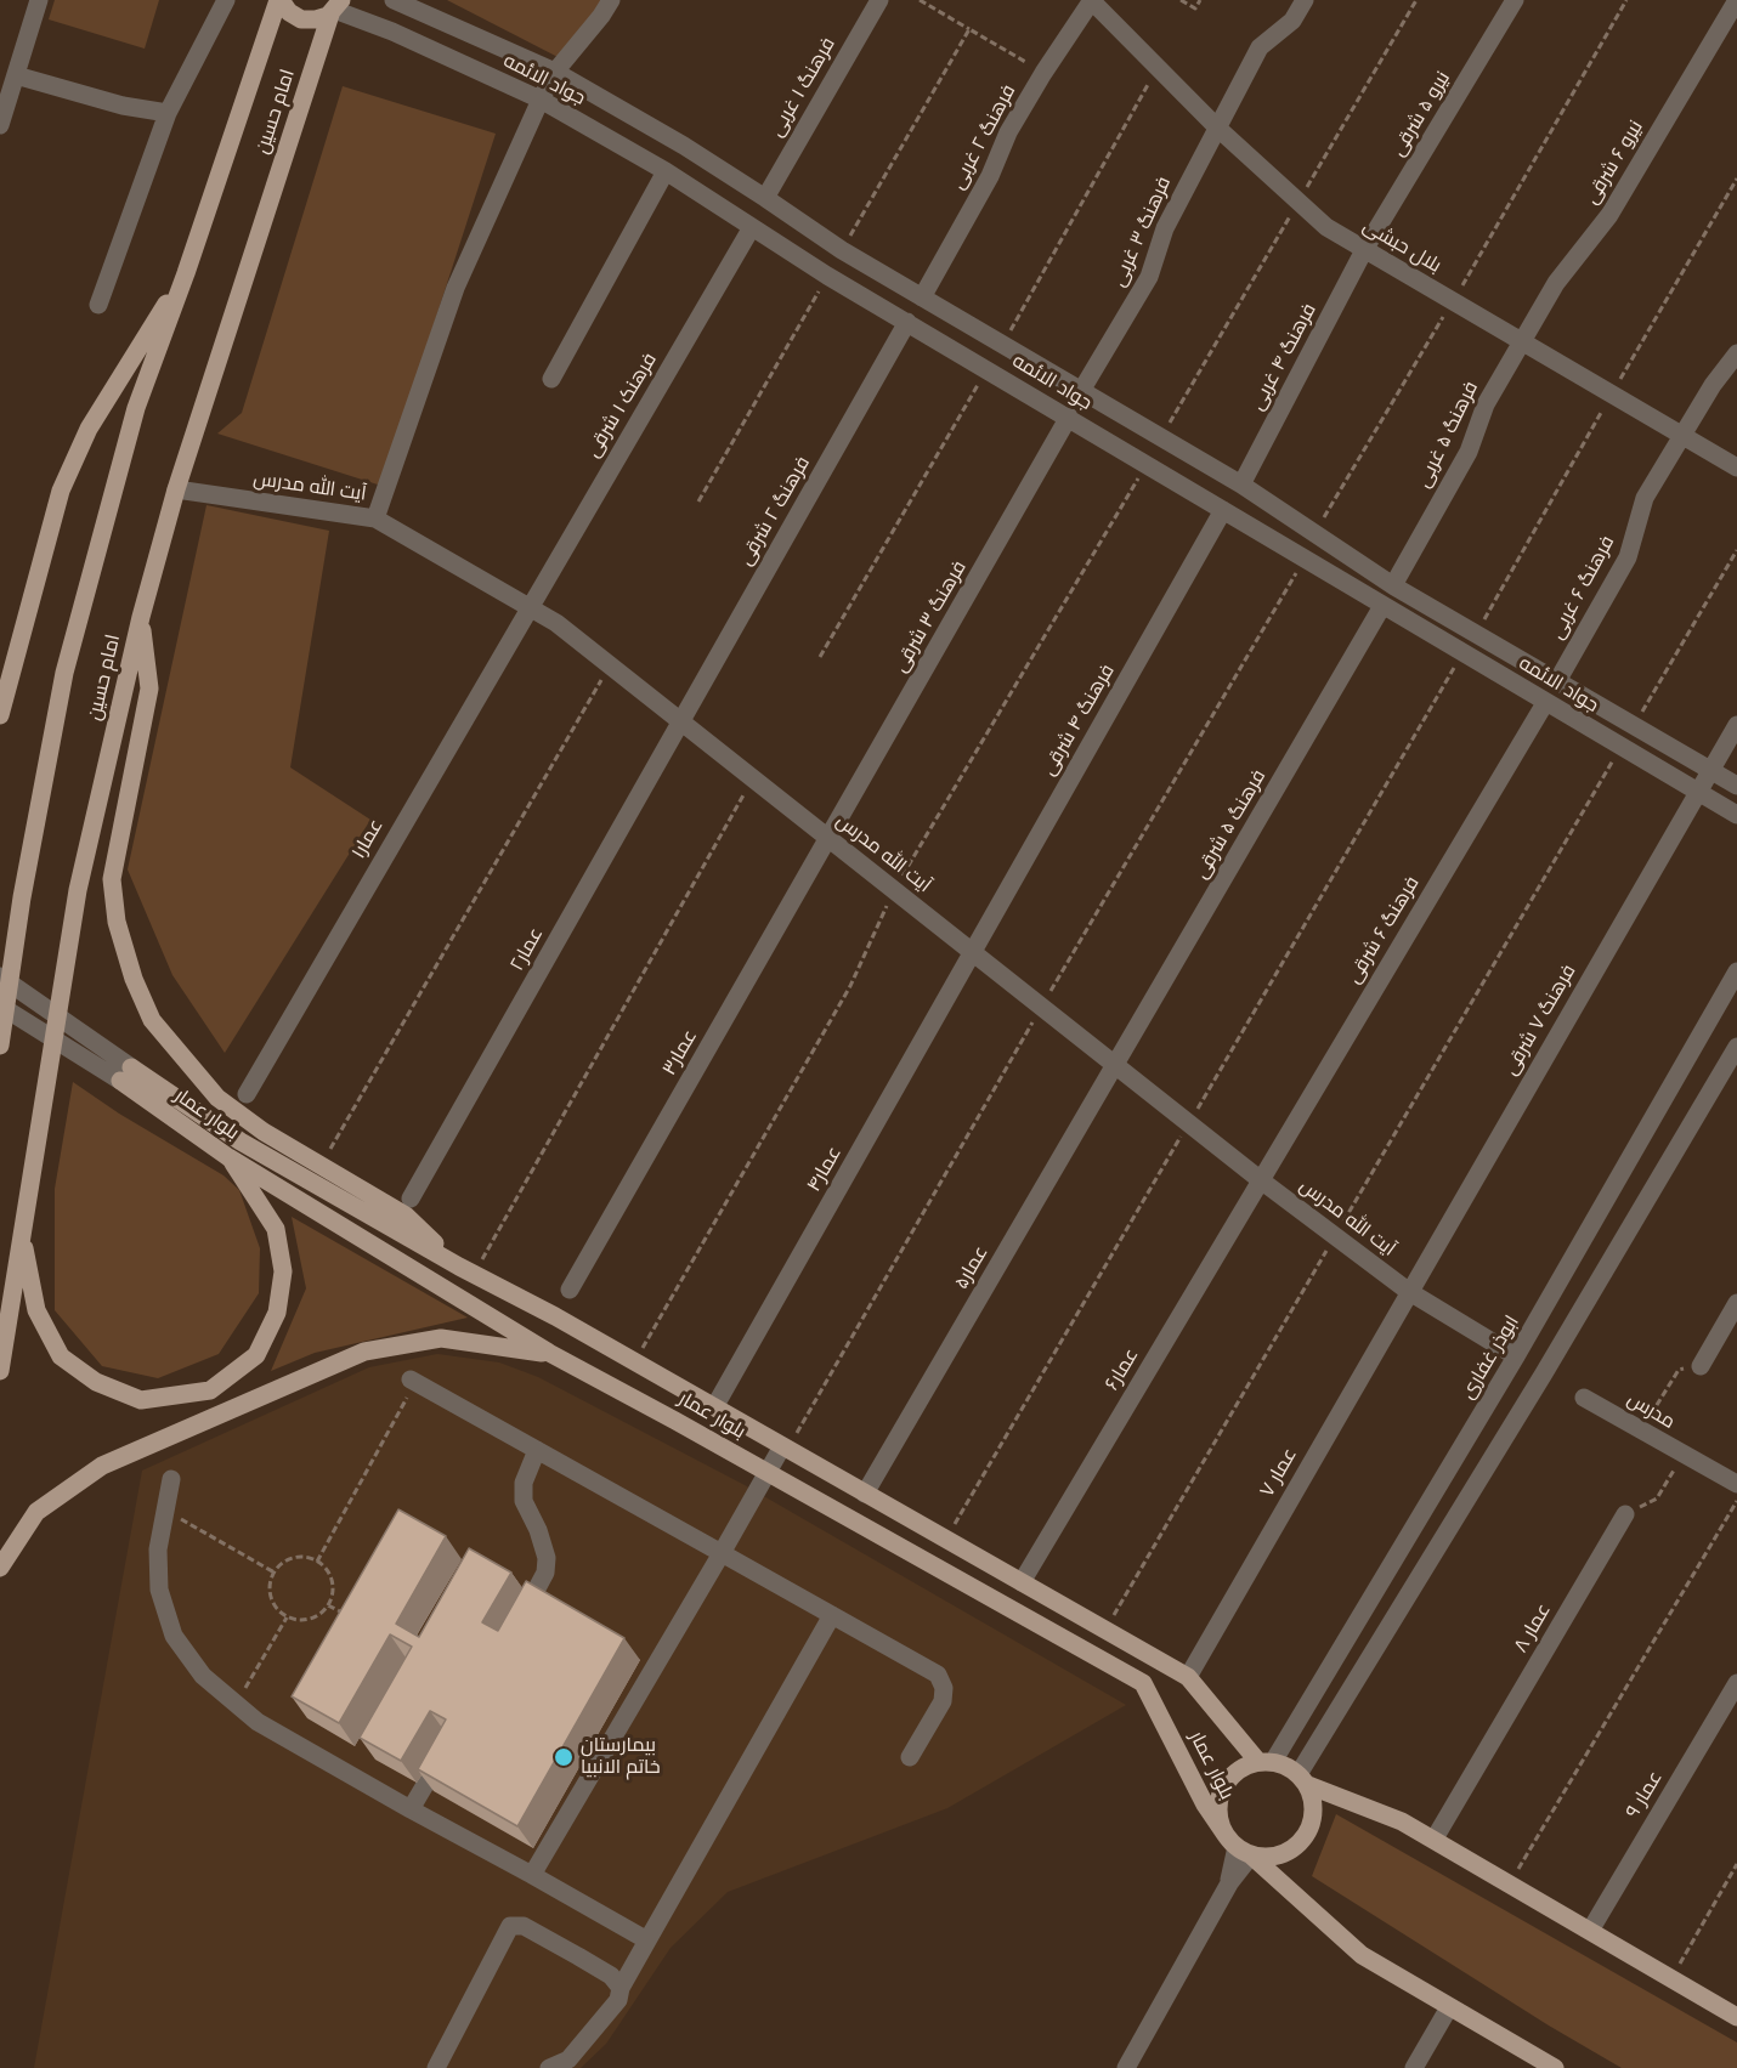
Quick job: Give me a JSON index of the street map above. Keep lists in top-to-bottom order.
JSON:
{
  "streets": {
    "main road": ["امام حسین", "بلوار عمار"],
    "street": [
      "جواد الائمه",
      "فرهنگ ۱ غربی",
      "نیرو ۵ شرقی",
      "فرهنگ ۲ غربی",
      "نیرو ۶ شرقی",
      "فرهنگ ۳ غربی",
      "بلال حبشی",
      "فرهنگ ۴ غربی",
      "فرهنک ۱ شرقی",
      "فرهنگ ۵ غربی",
      "آیت الله مدرس",
      "فرهنگ ۲ شرقی",
      "فرهنگ ۶ غربی",
      "فرهنگ ۳ شرقی",
      "فرهنگ ۴ شرقی",
      "فرهنگ ۵ شرقی",
      "عمار۱",
      "فرهنگ ۶ شرقی",
      "عمار۲",
      "فرهنگ ۷ شرقی",
      "عمار۳",
      "عمار۴",
      "عمار۵",
      "ابوذر غفاری",
      "عمار۶",
      "مدرس",
      "عمار ۷",
      "عمار ۸",
      "عمار ۹"
    ]
  },
  "crossings": [
    ["جواد الائمه", "فرهنگ ۱ غربی"],
    ["جواد الائمه", "امام حسین"],
    ["جواد الائمه", "فرهنگ ۲ غربی"],
    ["جواد الائمه", "فرهنگ ۳ غربی"],
    ["جواد الائمه", "فرهنگ ۴ غربی"],
    ["جواد الائمه", "فرهنک ۱ شرقی"],
    ["جواد الائمه", "فرهنگ ۵ غربی"],
    ["جواد الائمه", "فرهنگ ۲ شرقی"],
    ["جواد الائمه", "فرهنگ ۶ غربی"],
    ["جواد الائمه", "فرهنگ ۳ شرقی"],
    ["جواد الائمه", "فرهنگ ۴ شرقی"],
    ["جواد الائمه", "فرهنگ ۵ شرقی"],
    ["جواد الائمه", "فرهنگ ۶ شرقی"],
    ["جواد الائمه", "فرهنگ ۷ شرقی"],
    ["امام حسین", "آیت الله مدرس"],
    ["نیرو ۵ شرقی", "بلال حبشی"],
    ["نیرو ۵ شرقی", "فرهنگ ۴ غربی"],
    ["فرهنگ ۲ غربی", "بلال حبشی"],
    ["نیرو ۶ شرقی", "بلال حبشی"],
    ["نیرو ۶ شرقی", "فرهنگ ۵ غربی"],
    ["فرهنگ ۳ غربی", "بلال حبشی"],
    ["بلال حبشی", "فرهنگ ۴ غربی"],
    ["بلال حبشی", "فرهنگ ۵ غربی"],
    ["بلال حبشی", "فرهنگ ۶ غربی"],
    ["فرهنک ۱ شرقی", "آیت الله مدرس"],
    ["فرهنک ۱ شرقی", "عمار۱"],
    ["آیت الله مدرس", "فرهنگ ۲ شرقی"],
    ["آیت الله مدرس", "فرهنگ ۳ شرقی"],
    ["آیت الله مدرس", "فرهنگ ۴ شرقی"],
    ["آیت الله مدرس", "فرهنگ ۵ شرقی"],
    ["آیت الله مدرس", "عمار۱"],
    ["آیت الله مدرس", "فرهنگ ۶ شرقی"],
    ["آیت الله مدرس", "عمار۲"],
    ["آیت الله مدرس", "فرهنگ ۷ شرقی"],
    ["آیت الله مدرس", "عمار۳"],
    ["آیت الله مدرس", "عمار۴"],
    ["آیت الله مدرس", "عمار۵"],
    ["آیت الله مدرس", "ابوذر غفاری"],
    ["آیت الله مدرس", "عمار۶"],
    ["آیت الله مدرس", "عمار ۷"],
    ["فرهنگ ۲ شرقی", "عمار۲"],
    ["فرهنگ ۳ شرقی", "عمار۳"],
    ["فرهنگ ۴ شرقی", "عمار۴"],
    ["فرهنگ ۵ شرقی", "عمار۵"],
    ["فرهنگ ۶ شرقی", "عمار۶"],
    ["فرهنگ ۷ شرقی", "عمار ۷"],
    ["بلوار عمار", "عمار۴"],
    ["بلوار عمار", "عمار۵"],
    ["بلوار عمار", "ابوذر غفاری"],
    ["بلوار عمار", "عمار۶"],
    ["بلوار عمار", "عمار ۷"]
  ],
  "places": ["بیمارستان خاتم الانبیا"]
}
